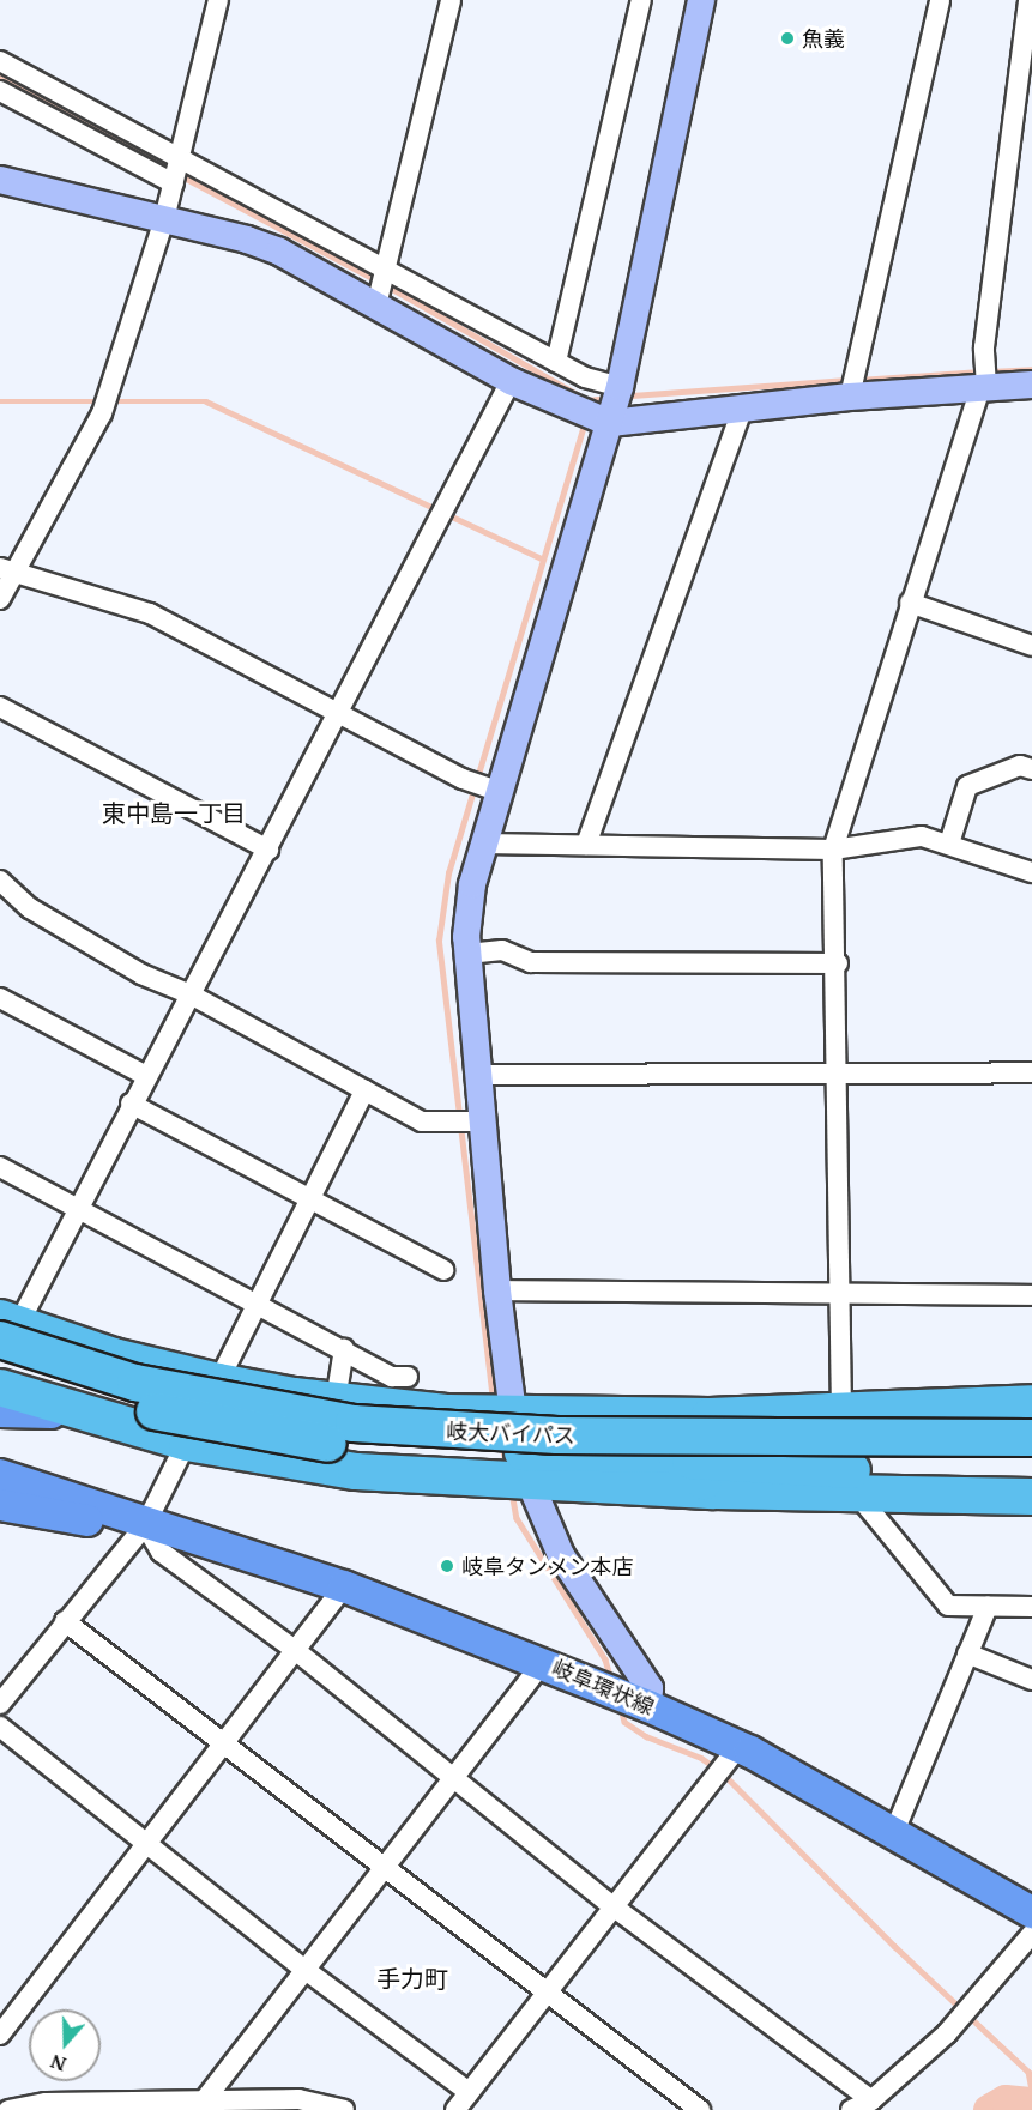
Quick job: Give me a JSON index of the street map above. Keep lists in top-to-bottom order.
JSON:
{
  "streets": {
    "highway": ["岐大バイパス"],
    "main road": ["岐阜環状線"]
  },
  "districts": ["東中島一丁目", "手力町"],
  "places": ["魚義", "岐阜タンメン本店"],
  "north": "bottom"
}
